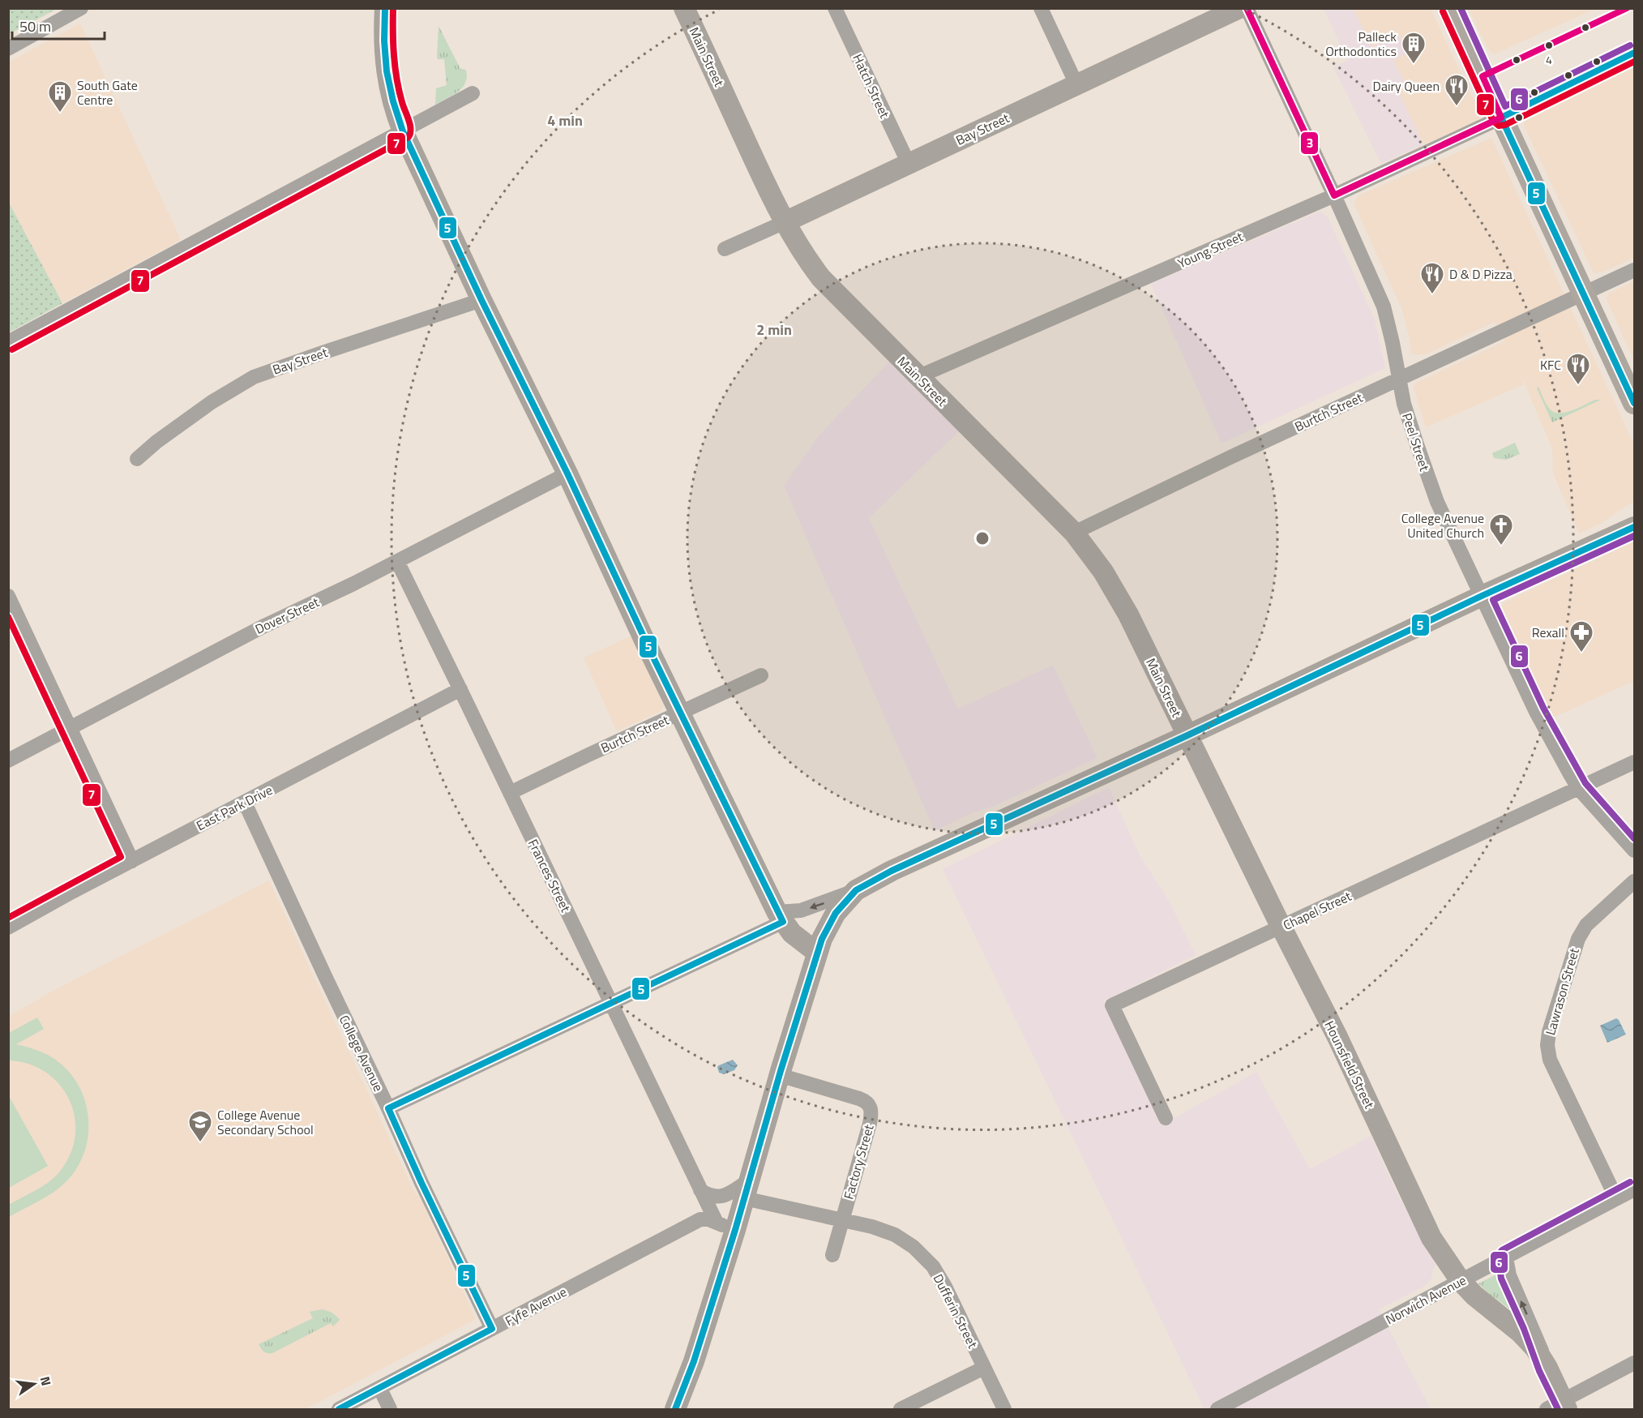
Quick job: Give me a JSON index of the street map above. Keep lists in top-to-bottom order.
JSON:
{
  "streets": {
    "main road": ["Main Street", "Bay Street", "Hounsfield Street"],
    "street": [
      "Hatch Street",
      "Young Street",
      "Burtch Street",
      "Peel Street",
      "Dover Street",
      "East Park Drive",
      "Frances Street",
      "Chapel Street",
      "Lawrason Street",
      "College Avenue",
      "Factory Street",
      "Norwich Avenue",
      "Fyfe Avenue",
      "Dufferin Street"
    ]
  },
  "crossings": [
    ["Main Street", "Bay Street"],
    ["Main Street", "Young Street"],
    ["Main Street", "Burtch Street"],
    ["Main Street", "Hounsfield Street"],
    ["Hatch Street", "Bay Street"],
    ["Young Street", "Peel Street"],
    ["Burtch Street", "Peel Street"],
    ["Burtch Street", "Frances Street"],
    ["Peel Street", "Chapel Street"],
    ["Dover Street", "Frances Street"],
    ["East Park Drive", "Frances Street"],
    ["East Park Drive", "College Avenue"],
    ["Frances Street", "Fyfe Avenue"],
    ["Chapel Street", "Hounsfield Street"],
    ["Lawrason Street", "Norwich Avenue"],
    ["College Avenue", "Fyfe Avenue"],
    ["Hounsfield Street", "Norwich Avenue"],
    ["Factory Street", "Dufferin Street"]
  ],
  "places": {
    "other": ["4"],
    "building": ["Palleck Orthodontics", "South Gate Centre"],
    "restaurant": ["Dairy Queen", "D & D Pizza", "KFC"],
    "church": ["College Avenue United Church"],
    "pharmacy": ["Rexall"],
    "school or university": ["College Avenue Secondary School"]
  },
  "lines": [
    "transit line 5",
    "transit line 7",
    "transit line 6",
    "transit line 3"
  ],
  "scale_bar": "50 m",
  "north": "right",
  "rings": ["4 min", "2 min"]
}
